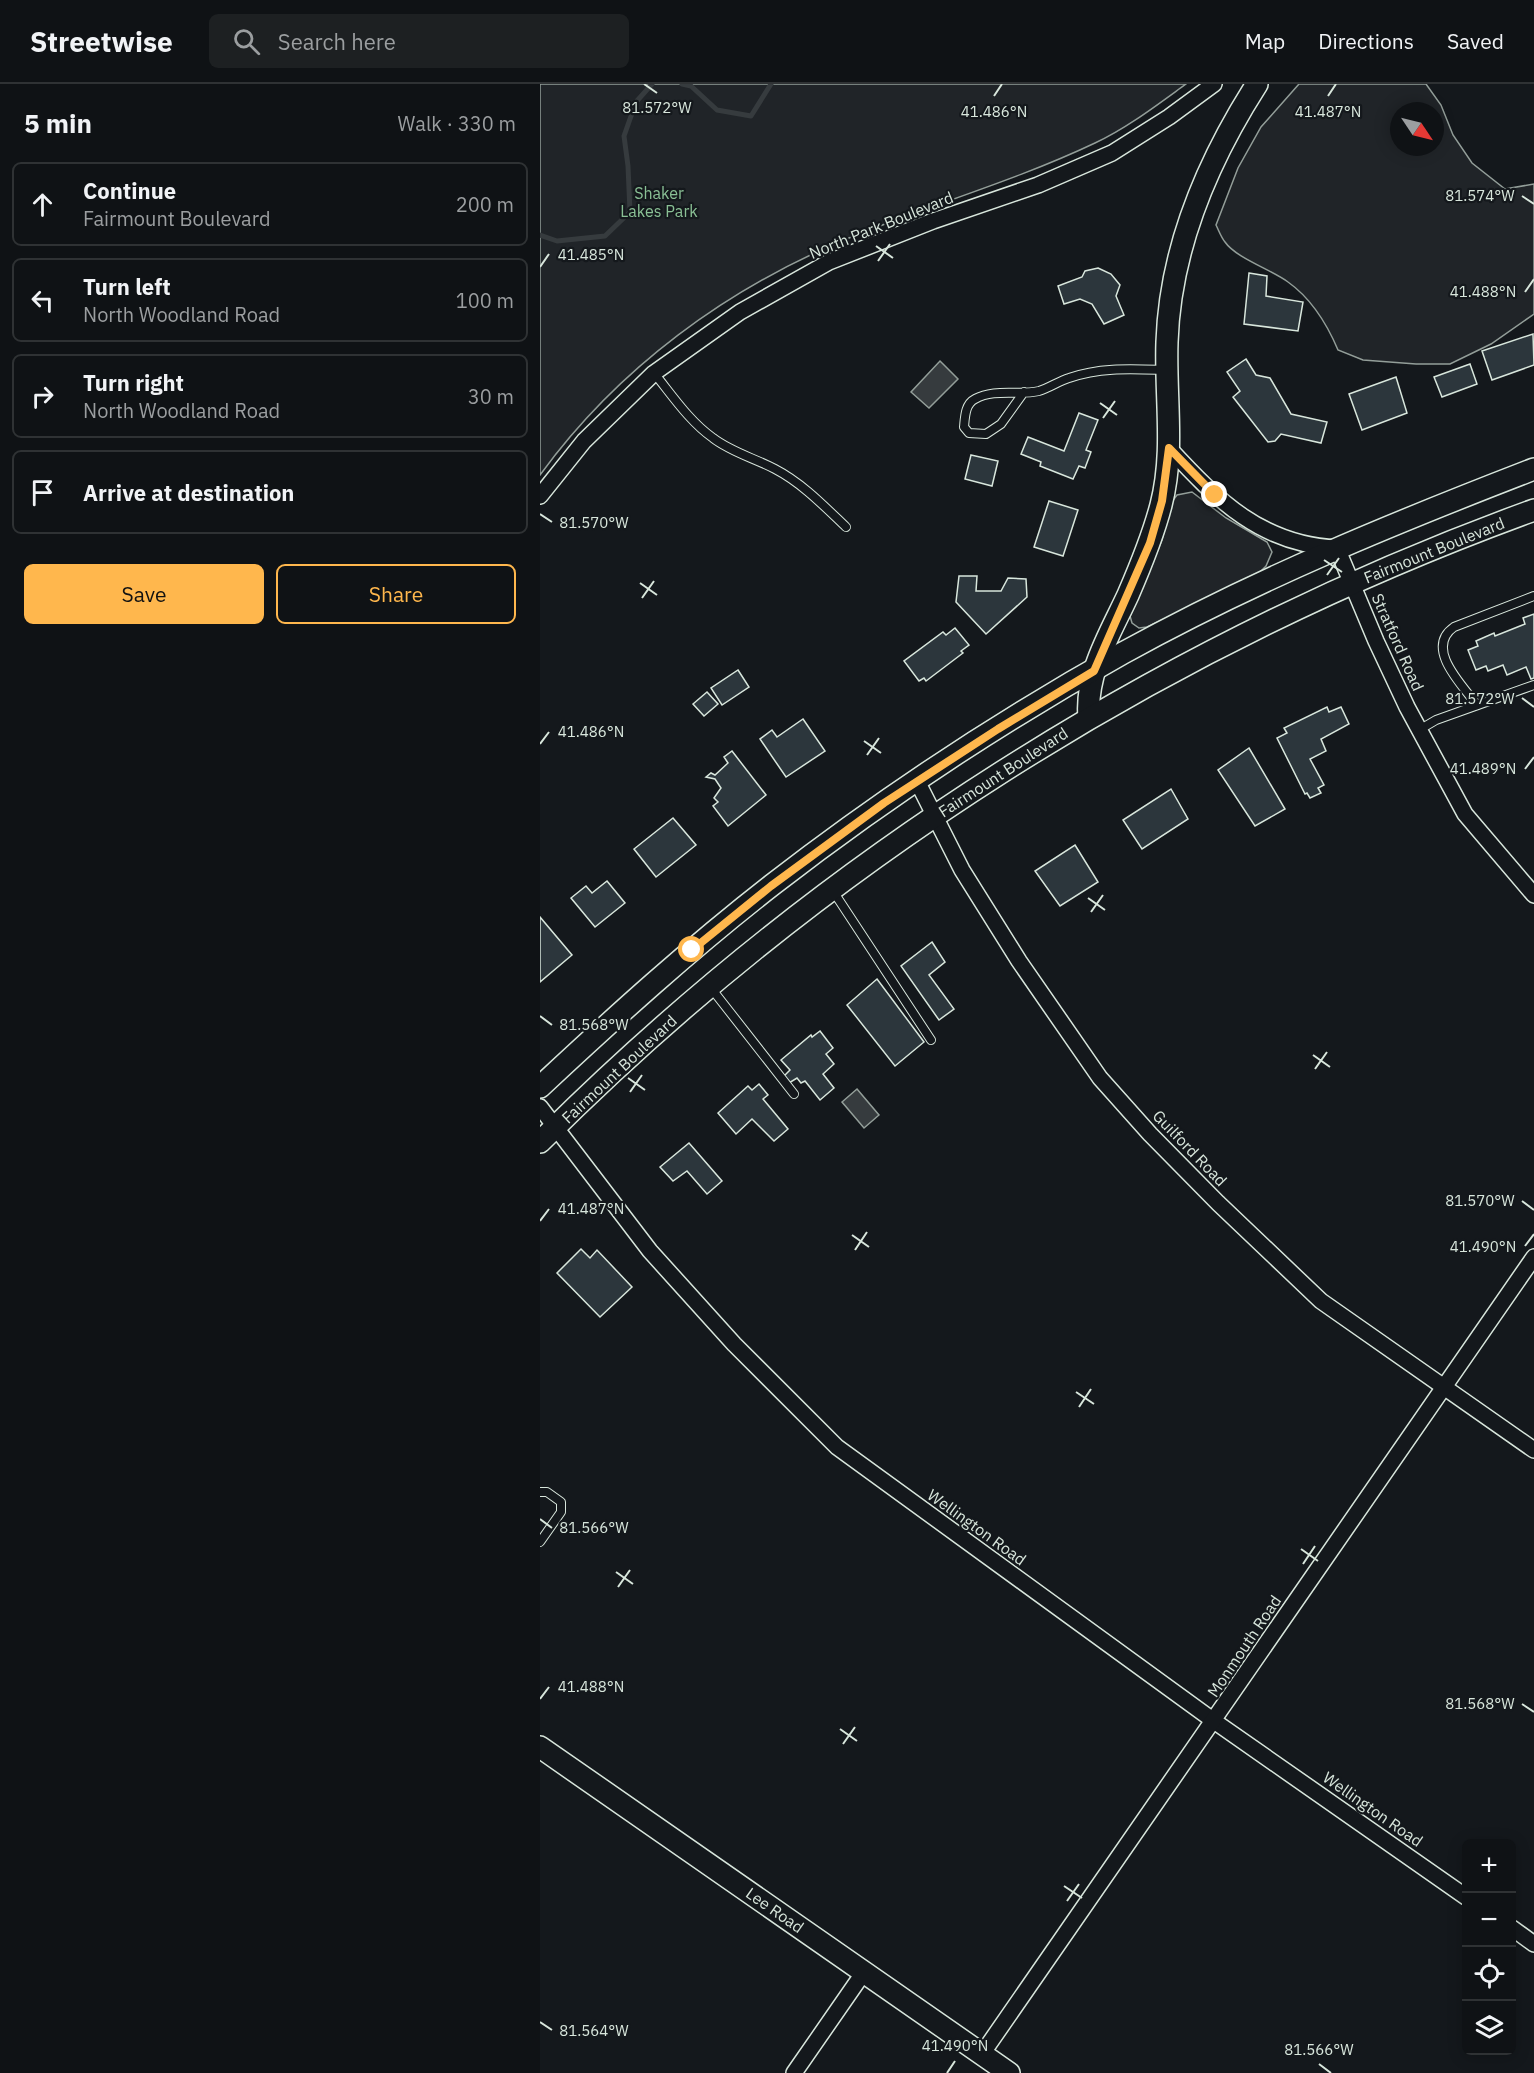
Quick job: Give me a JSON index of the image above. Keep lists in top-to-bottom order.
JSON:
{
  "streets": {
    "main road": ["Fairmount Boulevard", "Lee Road"],
    "street": [
      "North Park Boulevard",
      "Stratford Road",
      "Guilford Road",
      "Wellington Road",
      "Monmouth Road"
    ]
  },
  "crossings": [
    ["Fairmount Boulevard", "Stratford Road"],
    ["Fairmount Boulevard", "Guilford Road"],
    ["Fairmount Boulevard", "Wellington Road"],
    ["Guilford Road", "Monmouth Road"],
    ["Wellington Road", "Monmouth Road"],
    ["Monmouth Road", "Lee Road"]
  ],
  "parks": ["Shaker Lakes Park"],
  "north": "bottom right",
  "page": {
    "header": "Streetwise",
    "search": "Search here",
    "nav": ["Map", "Directions", "Saved"],
    "heading": ["5 min", "Walk · 330 m"],
    "list": [
      ["Continue", "Fairmount Boulevard", "200 m"],
      ["Turn left", "North Woodland Road", "100 m"],
      ["Turn right", "North Woodland Road", "30 m"],
      "Arrive at destination"
    ],
    "buttons": ["Save", "Share"],
    "map_buttons": ["+", "−"]
  },
  "coordinates": [
    "81.572°W",
    "41.486°N",
    "41.487°N",
    "81.574°W",
    "41.485°N",
    "41.488°N",
    "81.570°W",
    "41.489°N",
    "81.568°W",
    "41.490°N",
    "81.566°W",
    "81.564°W"
  ]
}
